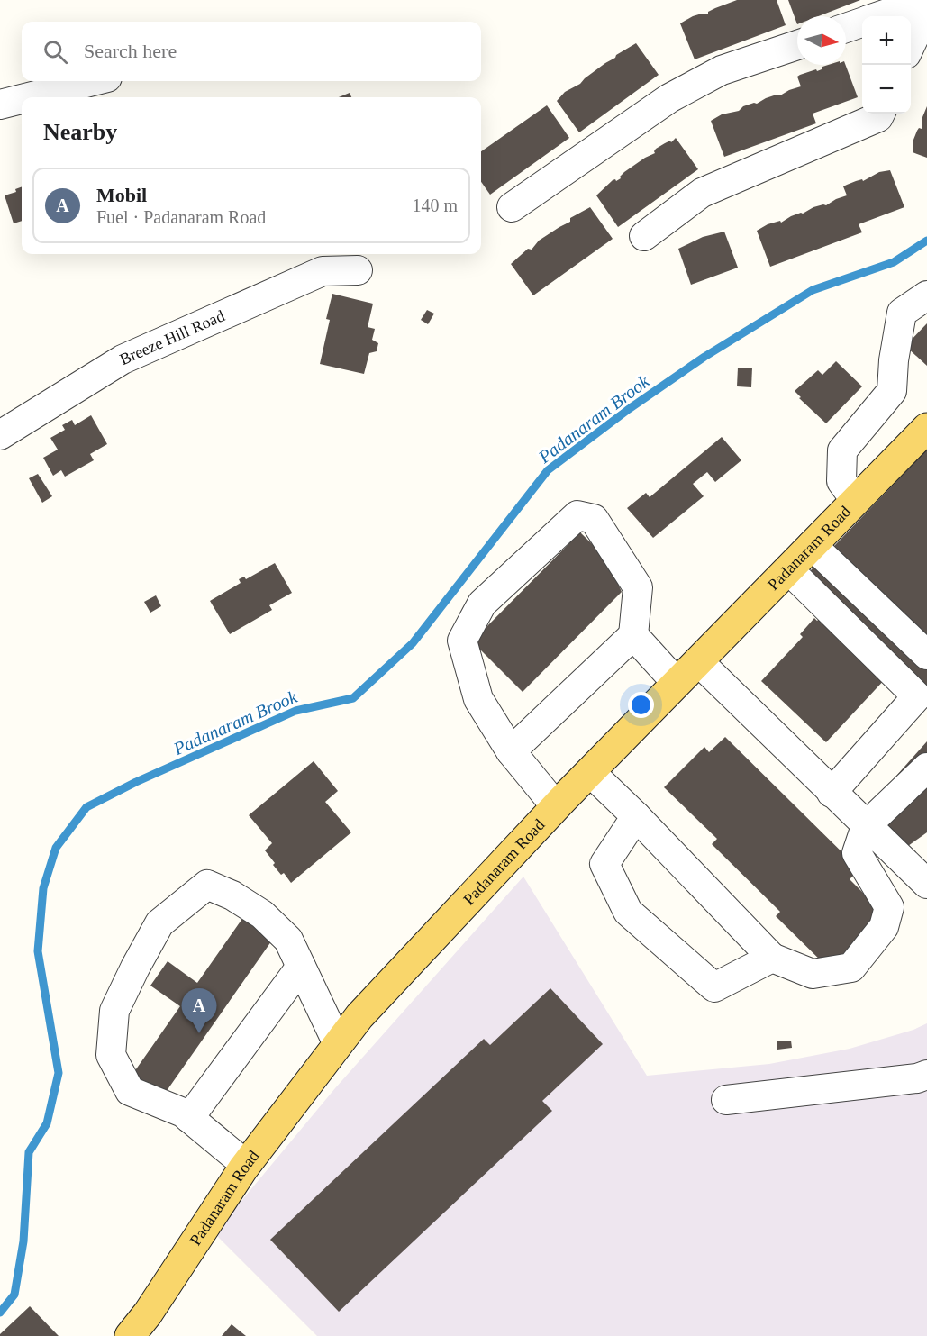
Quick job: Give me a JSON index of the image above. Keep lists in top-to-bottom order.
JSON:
{
  "streets": {
    "main road": ["Padanaram Road"],
    "street": ["Breeze Hill Road"]
  },
  "water": ["Padanaram Brook"],
  "north": "right",
  "page": {
    "map_buttons": ["+", "−"],
    "search": "Search here",
    "heading": "Nearby",
    "list": [
      {
        "mark": "A",
        "name": "Mobil",
        "note": "Fuel · Padanaram Road",
        "value": "140 m"
      }
    ],
    "pins": "A"
  }
}
